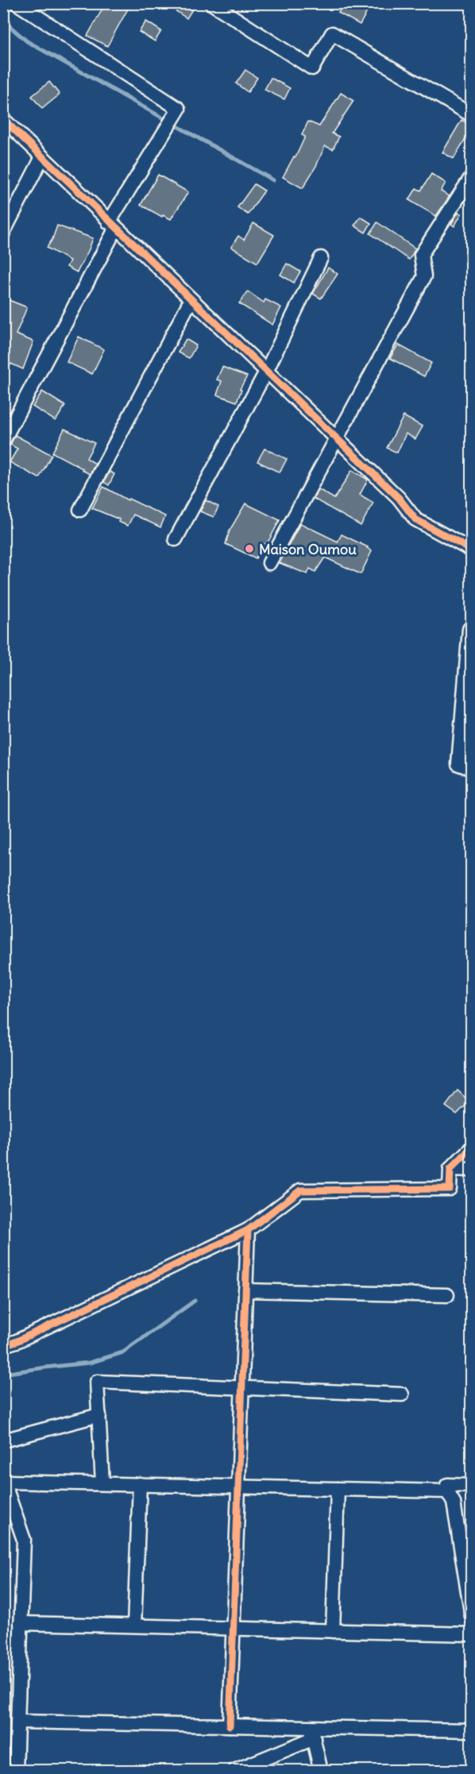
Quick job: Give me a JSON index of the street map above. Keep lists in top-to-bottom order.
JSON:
{
  "places": ["Maison Oumou"]
}
